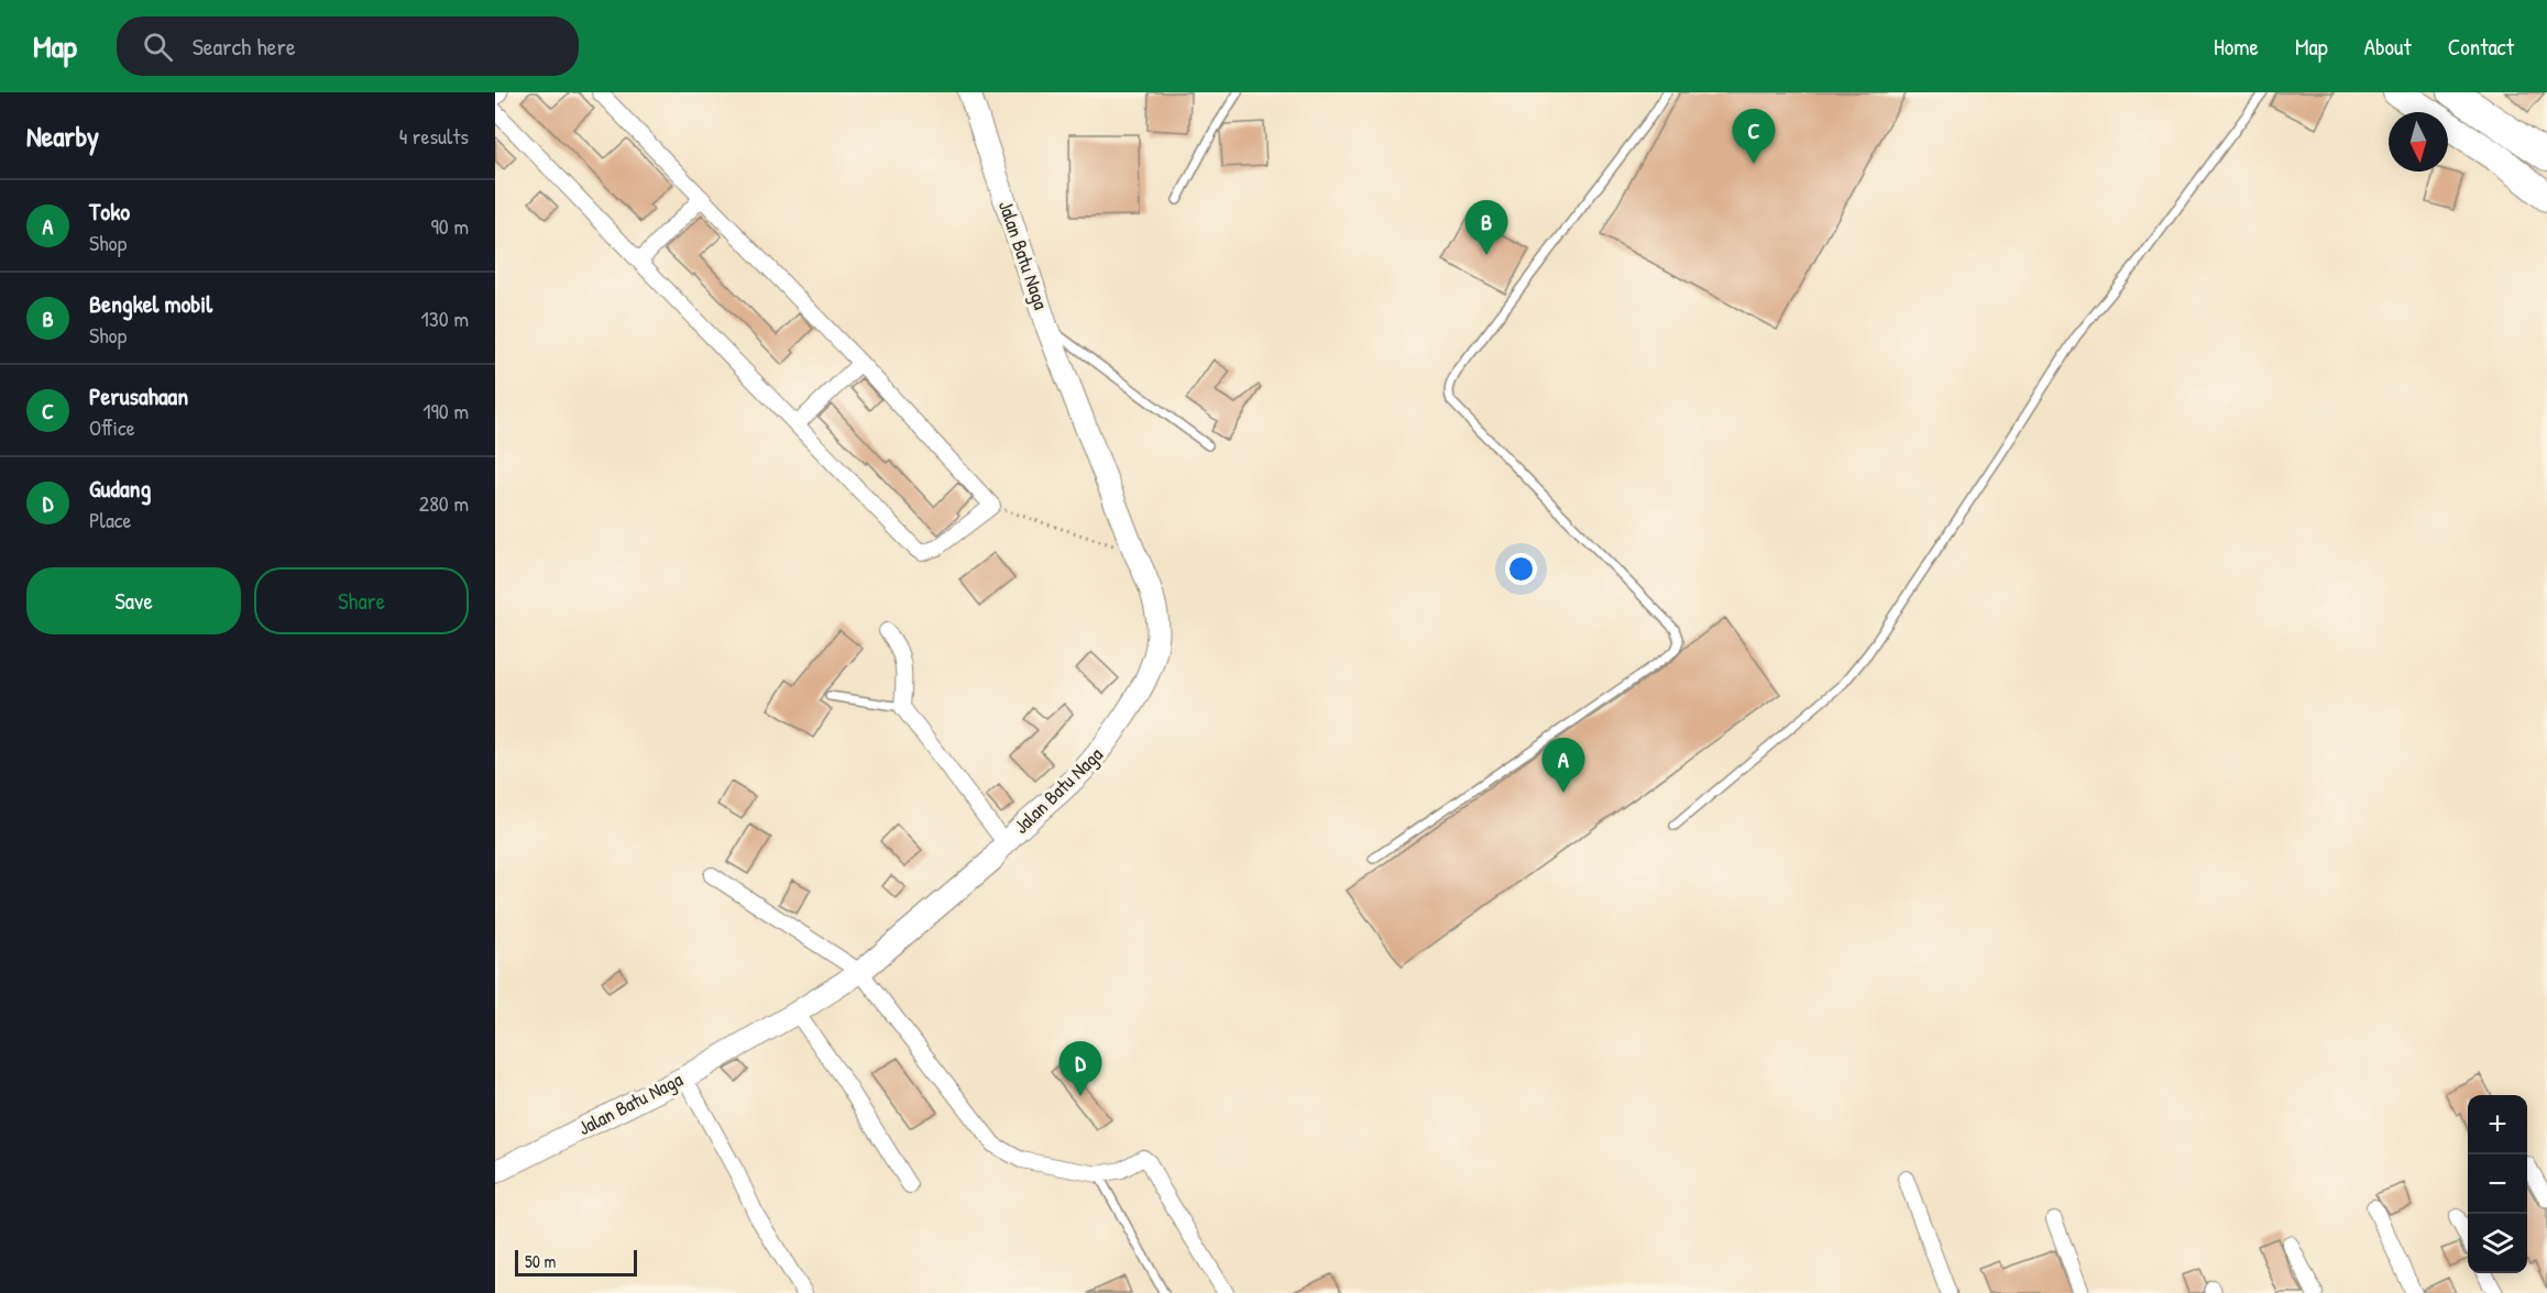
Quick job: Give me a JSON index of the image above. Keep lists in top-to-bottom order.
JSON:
{
  "streets": {
    "street": ["Jalan Batu Naga"]
  },
  "scale_bar": "50 m",
  "north": "bottom",
  "page": {
    "header": "Map",
    "search": "Search here",
    "nav": [
      "Home",
      "Map",
      "About",
      "Contact"
    ],
    "heading": ["Nearby", "4 results"],
    "pins": [
      "C",
      "B",
      "A",
      "D"
    ],
    "list": [
      {
        "mark": "A",
        "name": "Toko",
        "note": "Shop",
        "value": "90 m"
      },
      {
        "mark": "B",
        "name": "Bengkel mobil",
        "note": "Shop",
        "value": "130 m"
      },
      {
        "mark": "C",
        "name": "Perusahaan",
        "note": "Office",
        "value": "190 m"
      },
      {
        "mark": "D",
        "name": "Gudang",
        "note": "Place",
        "value": "280 m"
      }
    ],
    "buttons": ["Save", "Share"],
    "map_buttons": ["+", "−"],
    "scale": "50 m"
  }
}
